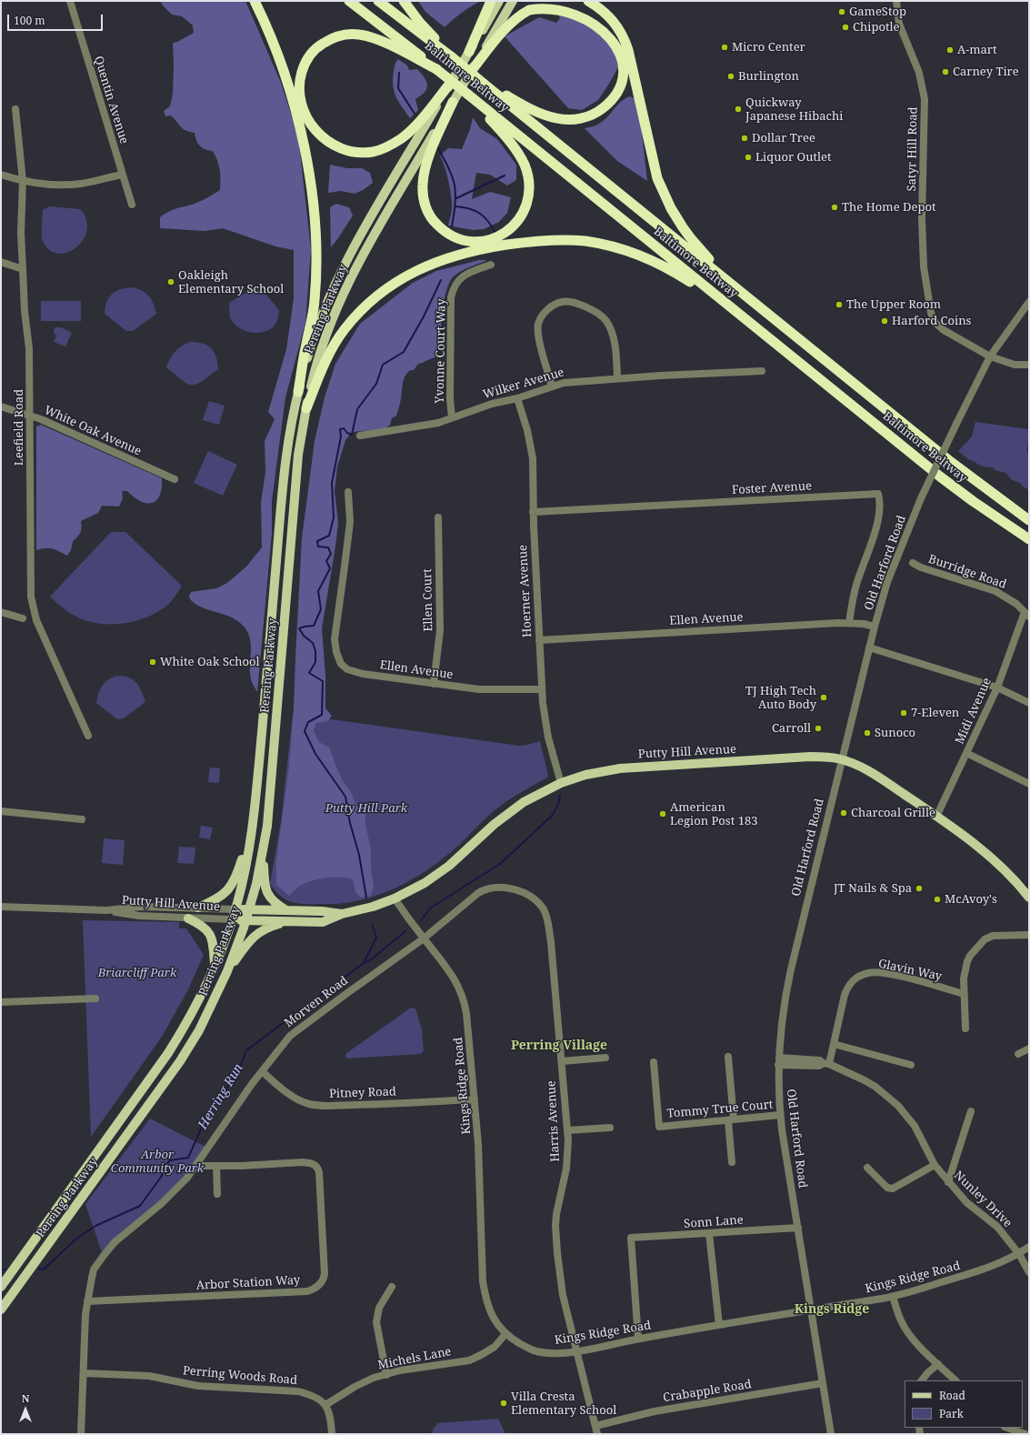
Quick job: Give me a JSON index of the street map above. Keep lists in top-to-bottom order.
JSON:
{
  "streets": {
    "highway": ["Baltimore Beltway"],
    "main road": ["Perring Parkway", "Putty Hill Avenue"],
    "street": [
      "Quentin Avenue",
      "Satyr Hill Road",
      "Yvonne Court Way",
      "Wilker Avenue",
      "Leefield Road",
      "White Oak Avenue",
      "Foster Avenue",
      "Old Harford Road",
      "Burridge Road",
      "Hoerner Avenue",
      "Ellen Court",
      "Ellen Avenue",
      "Midi Avenue",
      "Glavin Way",
      "Morven Road",
      "Kings Ridge Road",
      "Pitney Road",
      "Tommy True Court",
      "Harris Avenue",
      "Nunley Drive",
      "Sonn Lane",
      "Arbor Station Way",
      "Michels Lane",
      "Perring Woods Road",
      "Crabapple Road"
    ]
  },
  "crossings": [
    ["Satyr Hill Road", "Old Harford Road"],
    ["Perring Parkway", "Putty Hill Avenue"],
    ["Yvonne Court Way", "Wilker Avenue"],
    ["Wilker Avenue", "Hoerner Avenue"],
    ["Leefield Road", "White Oak Avenue"],
    ["Foster Avenue", "Hoerner Avenue"],
    ["Foster Avenue", "Ellen Avenue"],
    ["Old Harford Road", "Ellen Avenue"],
    ["Old Harford Road", "Putty Hill Avenue"],
    ["Old Harford Road", "Kings Ridge Road"],
    ["Old Harford Road", "Tommy True Court"],
    ["Old Harford Road", "Nunley Drive"],
    ["Old Harford Road", "Sonn Lane"],
    ["Old Harford Road", "Crabapple Road"],
    ["Burridge Road", "Midi Avenue"],
    ["Hoerner Avenue", "Ellen Avenue"],
    ["Hoerner Avenue", "Putty Hill Avenue"],
    ["Ellen Court", "Ellen Avenue"],
    ["Midi Avenue", "Putty Hill Avenue"],
    ["Putty Hill Avenue", "Kings Ridge Road"],
    ["Glavin Way", "Nunley Drive"],
    ["Morven Road", "Kings Ridge Road"],
    ["Morven Road", "Pitney Road"],
    ["Morven Road", "Harris Avenue"],
    ["Morven Road", "Arbor Station Way"],
    ["Morven Road", "Perring Woods Road"],
    ["Kings Ridge Road", "Pitney Road"],
    ["Kings Ridge Road", "Harris Avenue"],
    ["Kings Ridge Road", "Nunley Drive"],
    ["Kings Ridge Road", "Sonn Lane"],
    ["Kings Ridge Road", "Michels Lane"],
    ["Harris Avenue", "Crabapple Road"],
    ["Michels Lane", "Perring Woods Road"]
  ],
  "districts": ["Perring Village", "Kings Ridge"],
  "water": ["Herring Run"],
  "parks": ["Putty Hill Park", "Briarcliff Park", "Arbor Community Park"],
  "places": [
    "GameStop",
    "Chipotle",
    "Micro Center",
    "A-mart",
    "Carney Tire",
    "Burlington",
    "Quickway Japanese Hibachi",
    "Dollar Tree",
    "Liquor Outlet",
    "The Home Depot",
    "Oakleigh Elementary School",
    "The Upper Room",
    "Harford Coins",
    "White Oak School",
    "TJ High Tech Auto Body",
    "7-Eleven",
    "Carroll",
    "Sunoco",
    "Charcoal Grille",
    "American Legion Post 183",
    "JT Nails & Spa",
    "McAvoy's",
    "Villa Cresta Elementary School"
  ],
  "legend": ["Road", "Park"],
  "scale_bar": "100 m",
  "north": "top"
}
